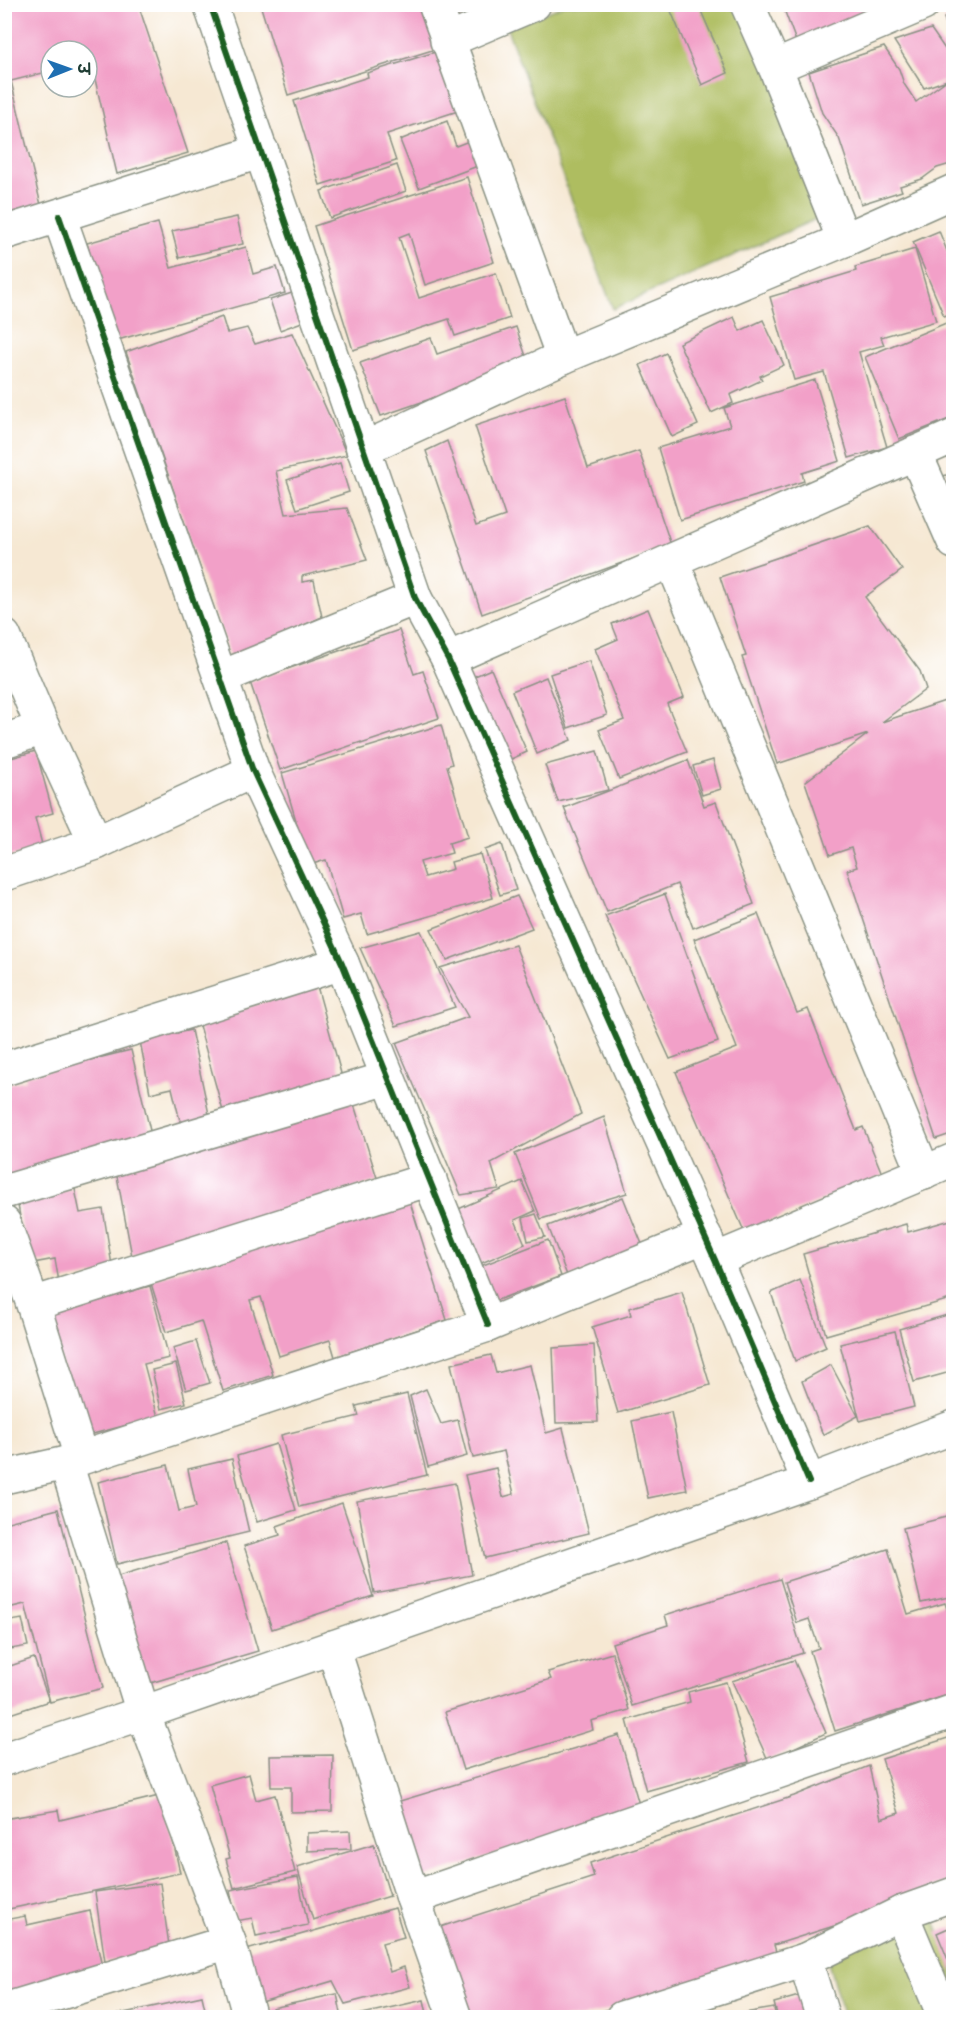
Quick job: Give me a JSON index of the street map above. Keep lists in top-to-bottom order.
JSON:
{
  "north": "right"
}
